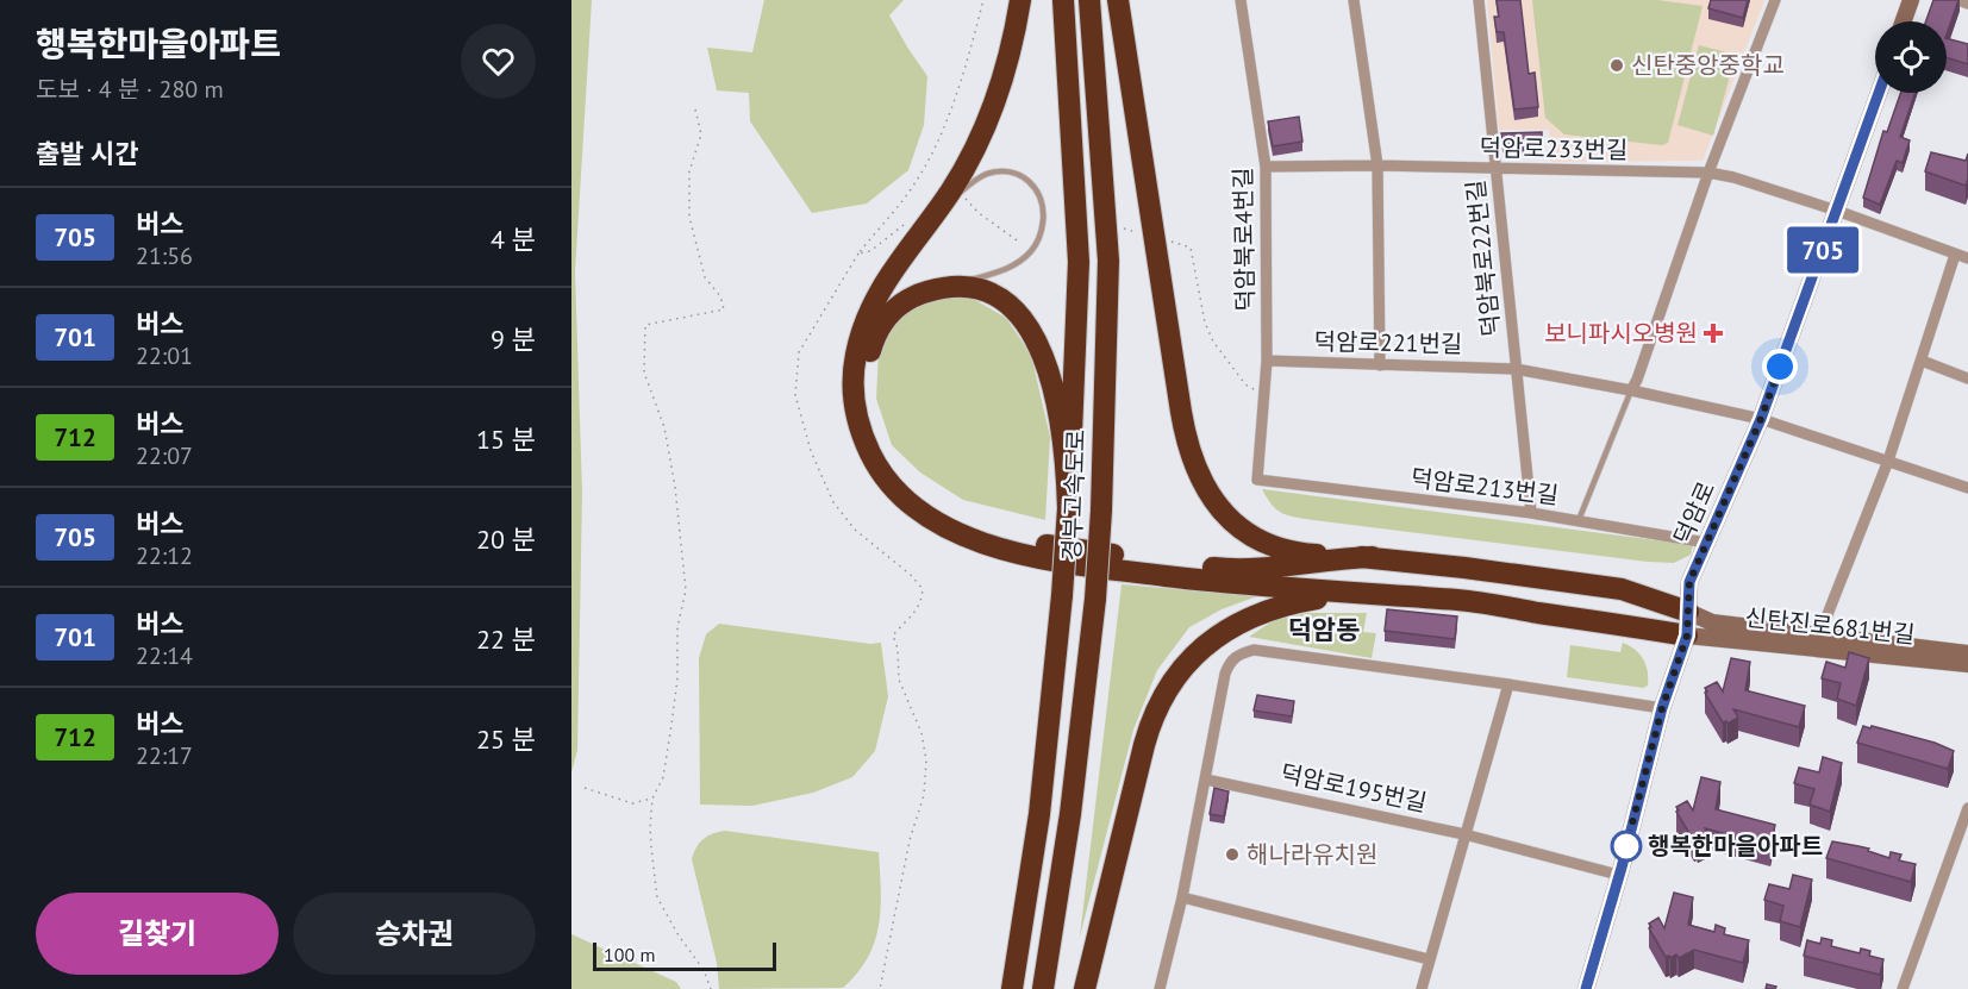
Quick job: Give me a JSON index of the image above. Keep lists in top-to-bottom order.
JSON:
{
  "streets": {
    "highway": ["경부고속도로"],
    "street": [
      "덕암로233번길",
      "덕암북로4번길",
      "덕암북로22번길",
      "덕암로221번길",
      "덕암로213번길",
      "덕암로",
      "신탄진로681번길",
      "덕암로195번길"
    ]
  },
  "crossings": [
    ["덕암로233번길", "덕암북로4번길"],
    ["덕암로233번길", "덕암북로22번길"],
    ["덕암로233번길", "덕암로"],
    ["덕암로233번길", "신탄진로681번길"],
    ["덕암북로4번길", "덕암로221번길"],
    ["덕암북로4번길", "덕암로213번길"],
    ["덕암북로22번길", "덕암로221번길"],
    ["덕암북로22번길", "덕암로213번길"],
    ["덕암로221번길", "덕암로"],
    ["덕암로221번길", "신탄진로681번길"],
    ["덕암로213번길", "덕암로"],
    ["덕암로", "신탄진로681번길"],
    ["덕암로", "덕암로195번길"]
  ],
  "districts": ["덕암동"],
  "places": {
    "other": ["신탄중앙중학교", "행복한마을아파트", "해나라유치원"],
    "health": ["보니파시오병원"]
  },
  "lines": ["bus line 705"],
  "scale_bar": "100 m",
  "page": {
    "heading": [
      ["행복한마을아파트", "도보 · 4 분 · 280 m"],
      "출발 시간"
    ],
    "on_map": "705",
    "list": [
      {
        "mark": "705",
        "name": "버스",
        "note": "21:56",
        "value": "4 분"
      },
      {
        "mark": "701",
        "name": "버스",
        "note": "22:01",
        "value": "9 분"
      },
      {
        "mark": "712",
        "name": "버스",
        "note": "22:07",
        "value": "15 분"
      },
      {
        "mark": "705",
        "name": "버스",
        "note": "22:12",
        "value": "20 분"
      },
      {
        "mark": "701",
        "name": "버스",
        "note": "22:14",
        "value": "22 분"
      },
      {
        "mark": "712",
        "name": "버스",
        "note": "22:17",
        "value": "25 분"
      }
    ],
    "buttons": ["길찾기", "승차권"],
    "scale": "100 m"
  }
}
